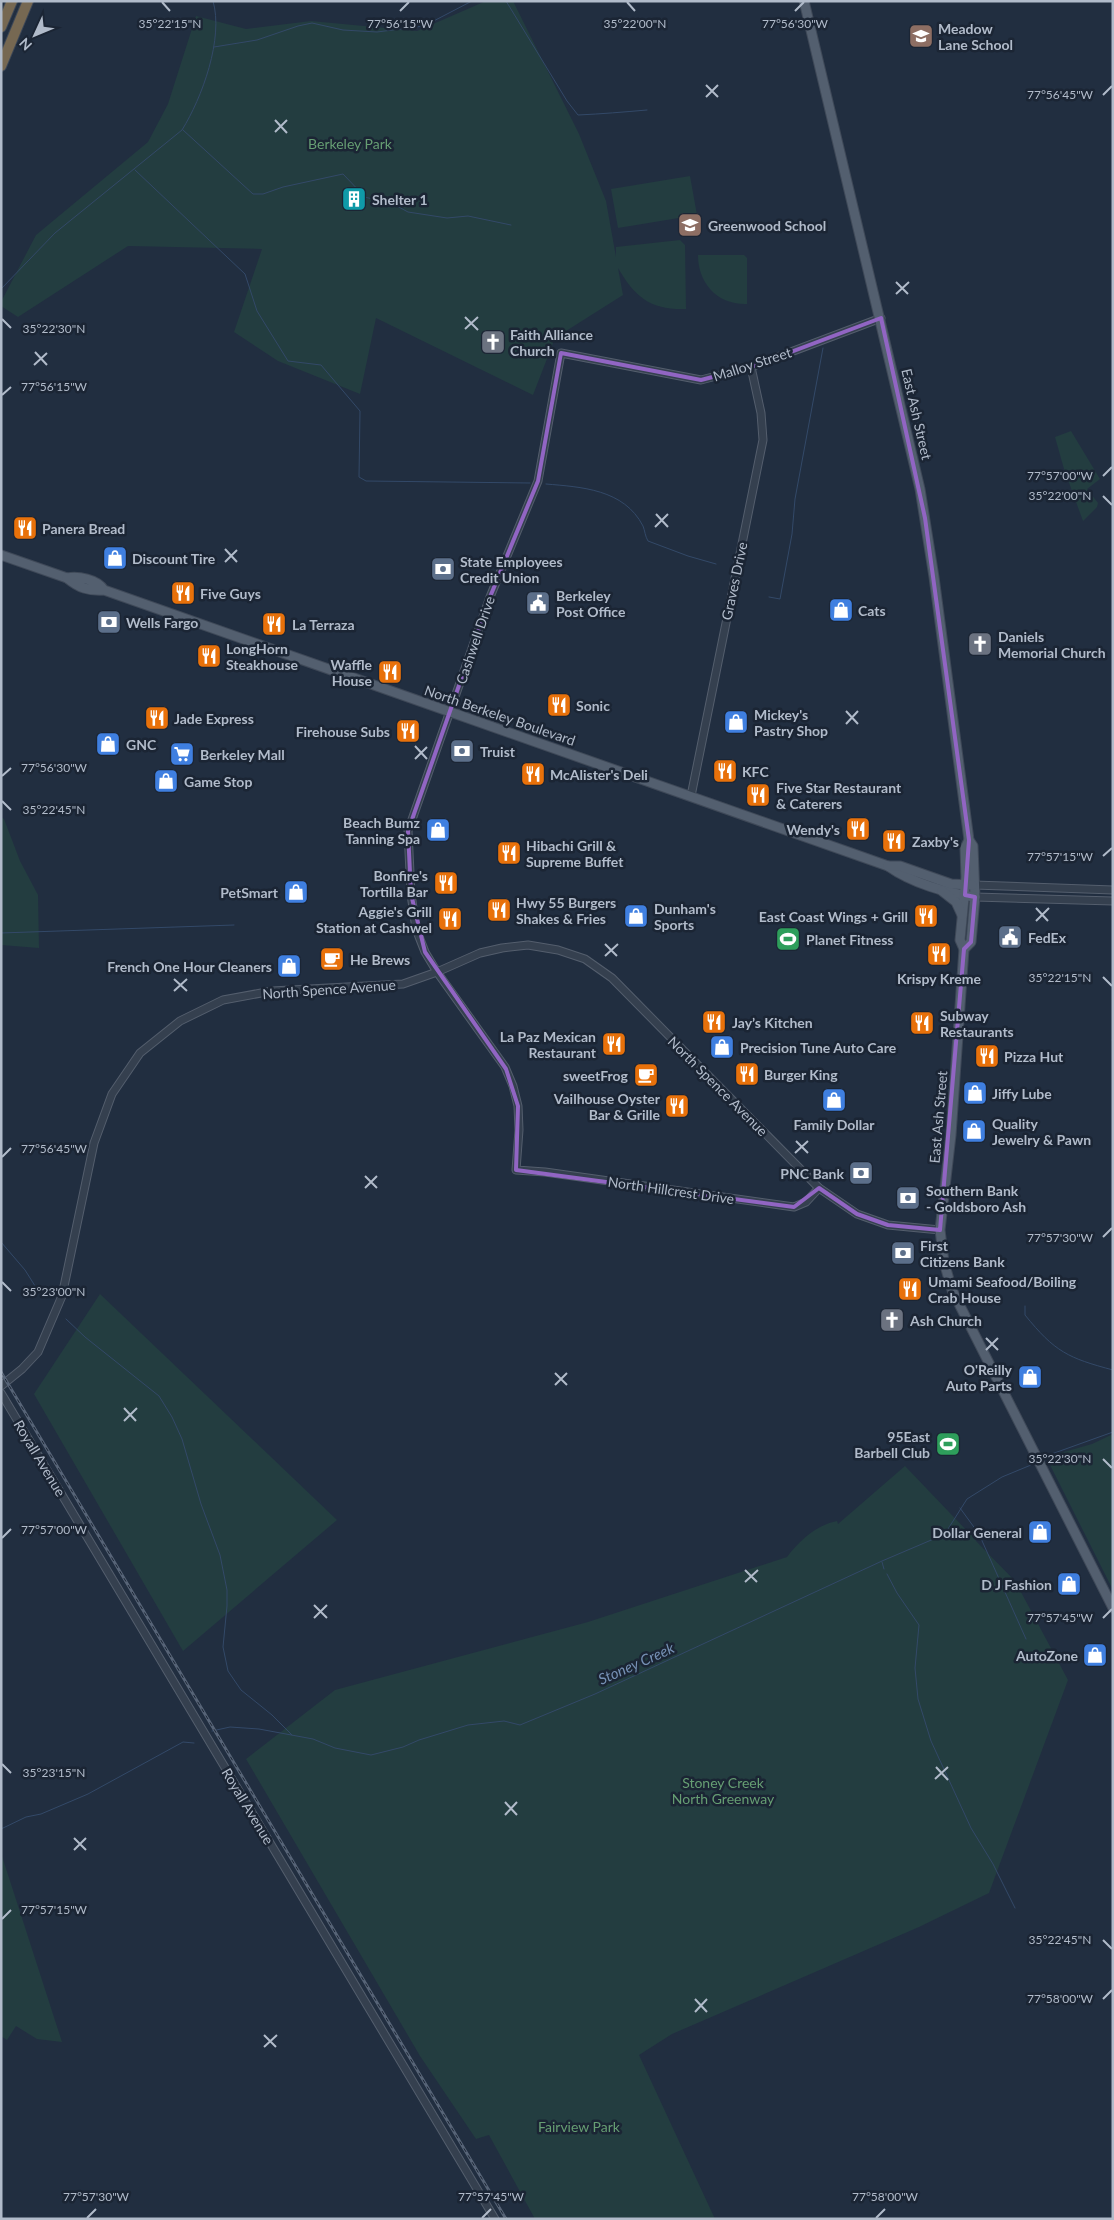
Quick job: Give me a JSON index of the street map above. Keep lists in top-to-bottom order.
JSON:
{
  "streets": {
    "main road": ["East Ash Street", "North Berkeley Boulevard"],
    "street": [
      "Malloy Street",
      "Graves Drive",
      "Cashwell Drive",
      "North Spence Avenue",
      "North Hillcrest Drive",
      "Royall Avenue"
    ]
  },
  "crossings": [
    ["Malloy Street", "East Ash Street"],
    ["Malloy Street", "Graves Drive"],
    ["Malloy Street", "Cashwell Drive"],
    ["East Ash Street", "North Berkeley Boulevard"],
    ["East Ash Street", "North Spence Avenue"],
    ["Graves Drive", "North Berkeley Boulevard"],
    ["Cashwell Drive", "North Berkeley Boulevard"],
    ["Cashwell Drive", "North Spence Avenue"],
    ["Cashwell Drive", "North Hillcrest Drive"],
    ["North Spence Avenue", "North Hillcrest Drive"]
  ],
  "water": ["Stoney Creek"],
  "parks": ["Berkeley Park", "Stoney Creek North Greenway", "Fairview Park"],
  "places": {
    "school or university": ["Meadow Lane School", "Greenwood School"],
    "building": ["Shelter 1"],
    "church": ["Faith Alliance Church", "Daniels Memorial Church", "Ash Church"],
    "restaurant": [
      "Panera Bread",
      "Five Guys",
      "La Terraza",
      "LongHorn Steakhouse",
      "Waffle House",
      "Sonic",
      "Jade Express",
      "Firehouse Subs",
      "KFC",
      "McAlister's Deli",
      "Five Star Restaurant & Caterers",
      "Wendy's",
      "Zaxby's",
      "Hibachi Grill & Supreme Buffet",
      "Bonfire's Tortilla Bar",
      "Hwy 55 Burgers Shakes & Fries",
      "East Coast Wings + Grill",
      "Aggie's Grill Station at Cashwel",
      "Krispy Kreme",
      "Jay’s Kitchen",
      "Subway Restaurants",
      "La Paz Mexican Restaurant",
      "Pizza Hut",
      "Burger King",
      "Vailhouse Oyster Bar & Grille",
      "Umami Seafood/Boiling Crab House"
    ],
    "shop": [
      "Discount Tire",
      "Cats",
      "Mickey's Pastry Shop",
      "GNC",
      "Game Stop",
      "Beach Bumz Tanning Spa",
      "PetSmart",
      "Dunham's Sports",
      "French One Hour Cleaners",
      "Precision Tune Auto Care",
      "Jiffy Lube",
      "Family Dollar",
      "Quality Jewelry & Pawn",
      "O'Reilly Auto Parts",
      "Dollar General",
      "D J Fashion",
      "AutoZone"
    ],
    "bank": [
      "State Employees Credit Union",
      "Wells Fargo",
      "Truist",
      "PNC Bank",
      "Southern Bank - Goldsboro Ash",
      "First Citizens Bank"
    ],
    "public building": ["Berkeley Post Office", "FedEx"],
    "supermarket": ["Berkeley Mall"],
    "sports": ["Planet Fitness", "95East Barbell Club"],
    "cafe": ["He Brews", "sweetFrog"]
  },
  "north": "bottom left",
  "coordinates": [
    "77°56'15\"W",
    "77°56'30\"W",
    "35°22'15\"N",
    "35°22'00\"N",
    "77°56'45\"W",
    "35°22'30\"N",
    "77°57'00\"W",
    "35°22'45\"N",
    "77°57'15\"W",
    "77°57'30\"W",
    "35°23'00\"N",
    "77°57'45\"W",
    "35°23'15\"N",
    "77°58'00\"W"
  ]
}
